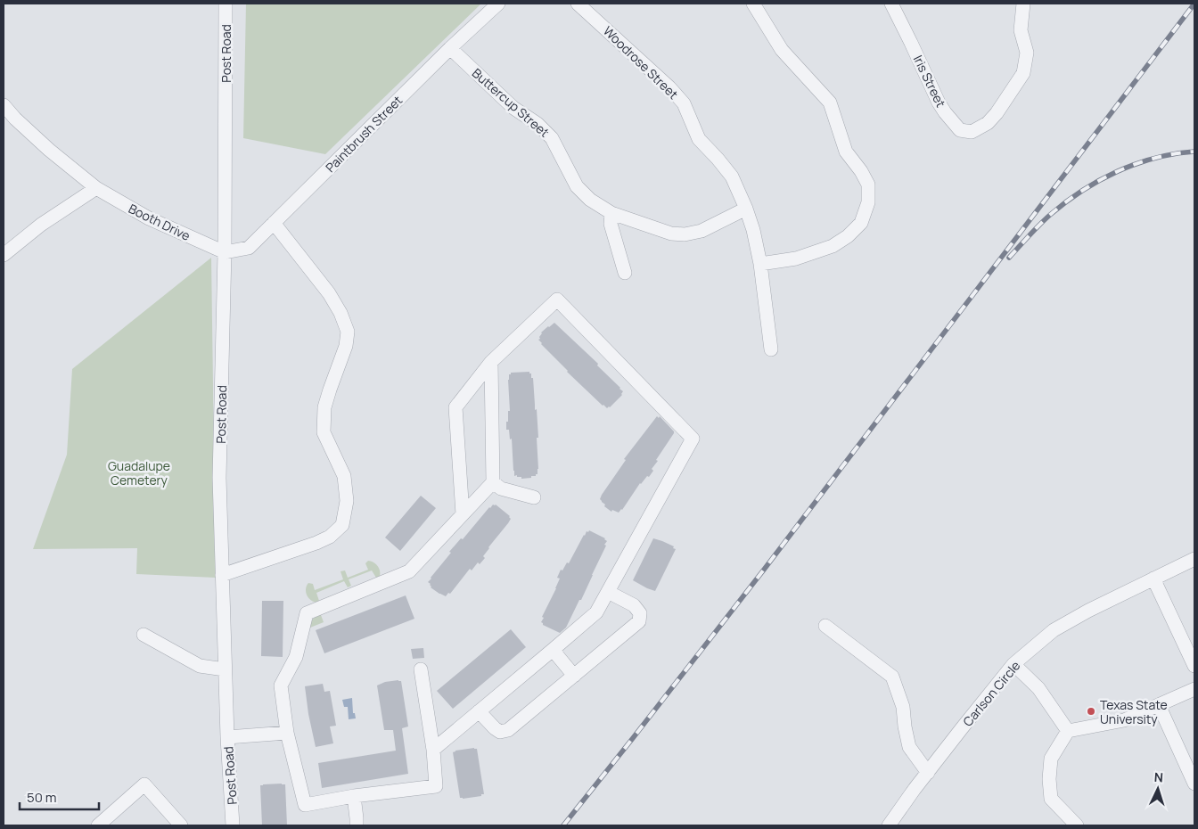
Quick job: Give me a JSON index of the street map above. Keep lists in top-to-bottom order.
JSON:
{
  "streets": {
    "street": [
      "Post Road",
      "Woodrose Street",
      "Iris Street",
      "Buttercup Street",
      "Paintbrush Street",
      "Booth Drive",
      "Carlson Circle"
    ]
  },
  "crossings": [
    ["Post Road", "Paintbrush Street"],
    ["Post Road", "Booth Drive"],
    ["Woodrose Street", "Buttercup Street"],
    ["Buttercup Street", "Paintbrush Street"],
    ["Paintbrush Street", "Booth Drive"]
  ],
  "parks": ["Guadalupe Cemetery"],
  "places": ["Texas State University"],
  "scale_bar": "50 m",
  "north": "top"
}
